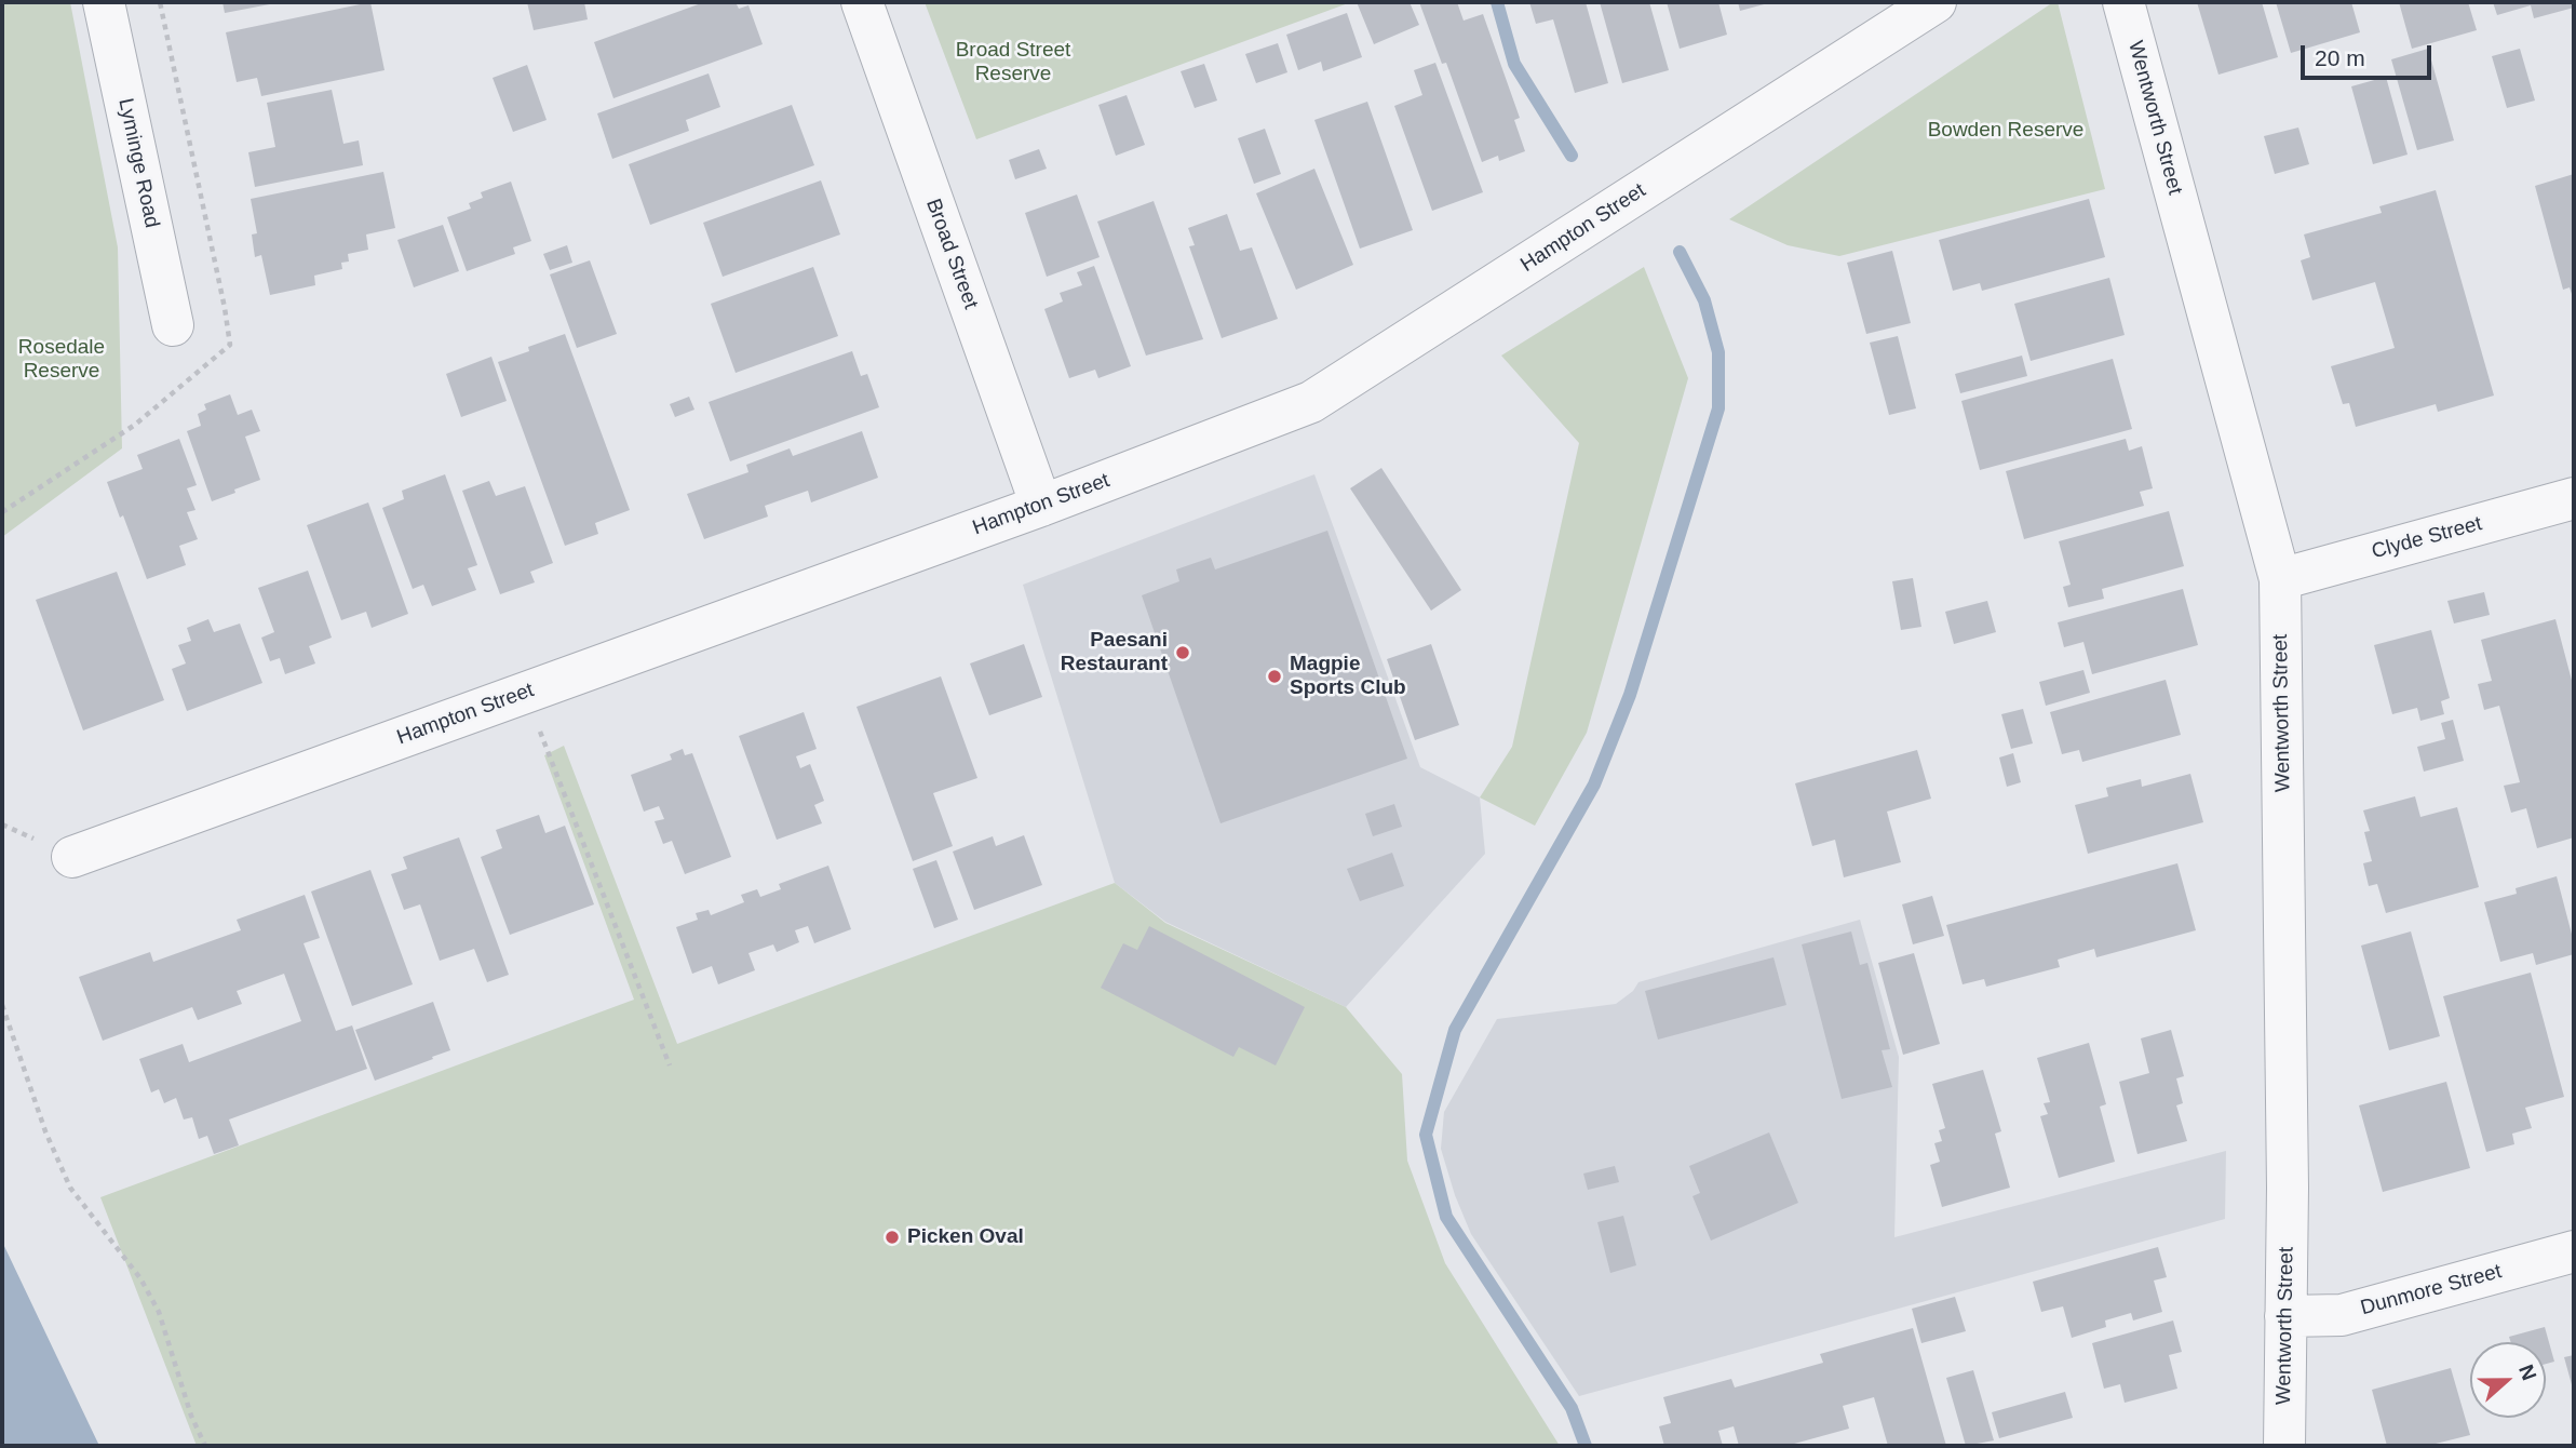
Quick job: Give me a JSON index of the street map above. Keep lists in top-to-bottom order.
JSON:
{
  "streets": {
    "street": [
      "Wentworth Street",
      "Lyminge Road",
      "Hampton Street",
      "Broad Street",
      "Clyde Street",
      "Dunmore Street"
    ]
  },
  "crossings": [
    ["Wentworth Street", "Clyde Street"],
    ["Wentworth Street", "Dunmore Street"],
    ["Hampton Street", "Broad Street"]
  ],
  "parks": ["Broad Street Reserve", "Bowden Reserve", "Rosedale Reserve"],
  "places": ["Paesani Restaurant", "Magpie Sports Club", "Picken Oval"],
  "scale_bar": "20 m",
  "north": "right"
}
